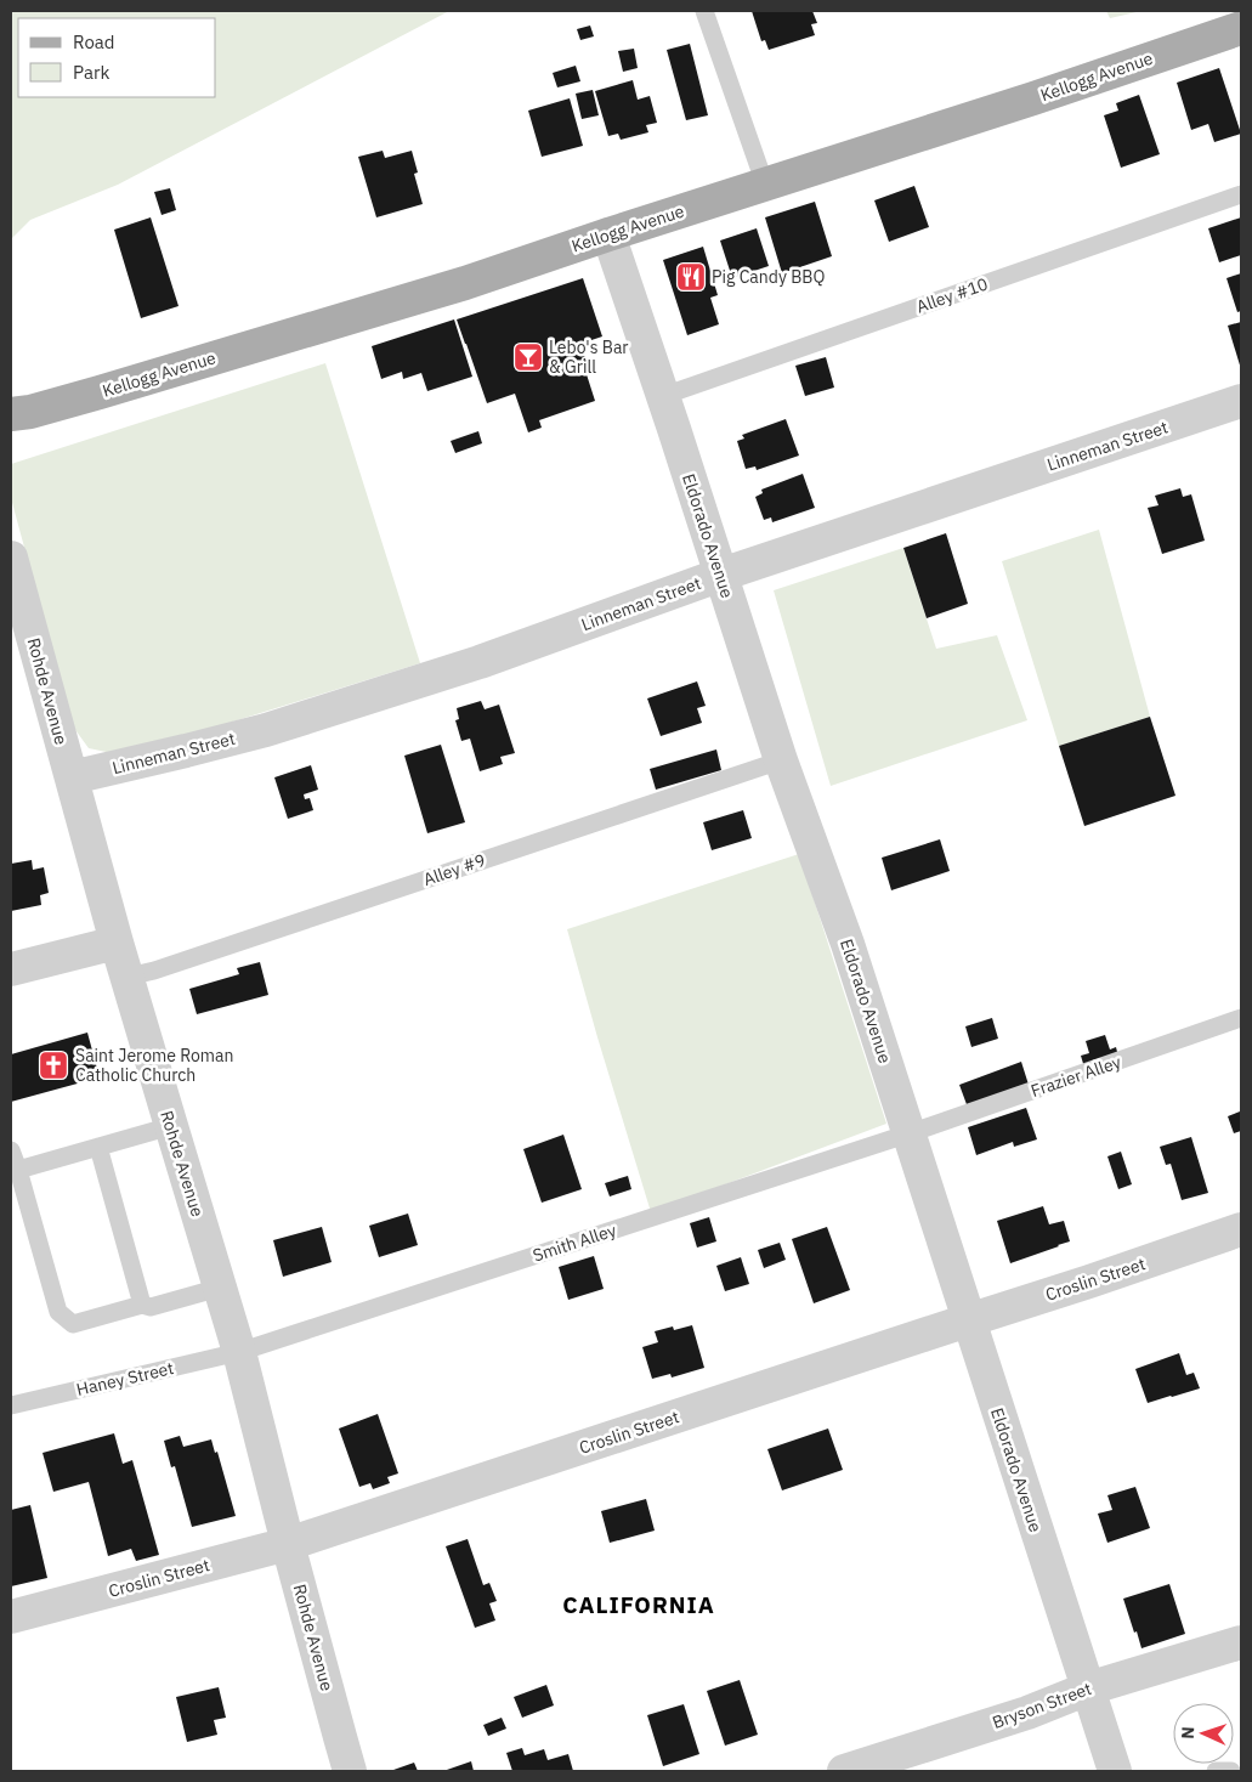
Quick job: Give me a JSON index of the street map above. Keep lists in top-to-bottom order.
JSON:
{
  "streets": {
    "main road": ["Kellogg Avenue"],
    "street": [
      "Linneman Street",
      "Eldorado Avenue",
      "Rohde Avenue",
      "Croslin Street",
      "Bryson Street"
    ],
    "lane": [
      "Alley #10",
      "Alley #9",
      "Frazier Alley",
      "Smith Alley",
      "Haney Street"
    ]
  },
  "crossings": [
    ["Kellogg Avenue", "Eldorado Avenue"],
    ["Alley #10", "Eldorado Avenue"],
    ["Linneman Street", "Eldorado Avenue"],
    ["Linneman Street", "Rohde Avenue"],
    ["Eldorado Avenue", "Alley #9"],
    ["Eldorado Avenue", "Frazier Alley"],
    ["Eldorado Avenue", "Smith Alley"],
    ["Eldorado Avenue", "Croslin Street"],
    ["Eldorado Avenue", "Bryson Street"],
    ["Rohde Avenue", "Alley #9"],
    ["Rohde Avenue", "Smith Alley"],
    ["Rohde Avenue", "Croslin Street"],
    ["Rohde Avenue", "Haney Street"],
    ["Frazier Alley", "Smith Alley"],
    ["Smith Alley", "Haney Street"]
  ],
  "districts": ["CALIFORNIA"],
  "places": {
    "restaurant": ["Pig Candy BBQ"],
    "bar": ["Lebo's Bar & Grill"],
    "church": ["Saint Jerome Roman Catholic Church"]
  },
  "legend": ["Road", "Park"],
  "north": "left"
}
